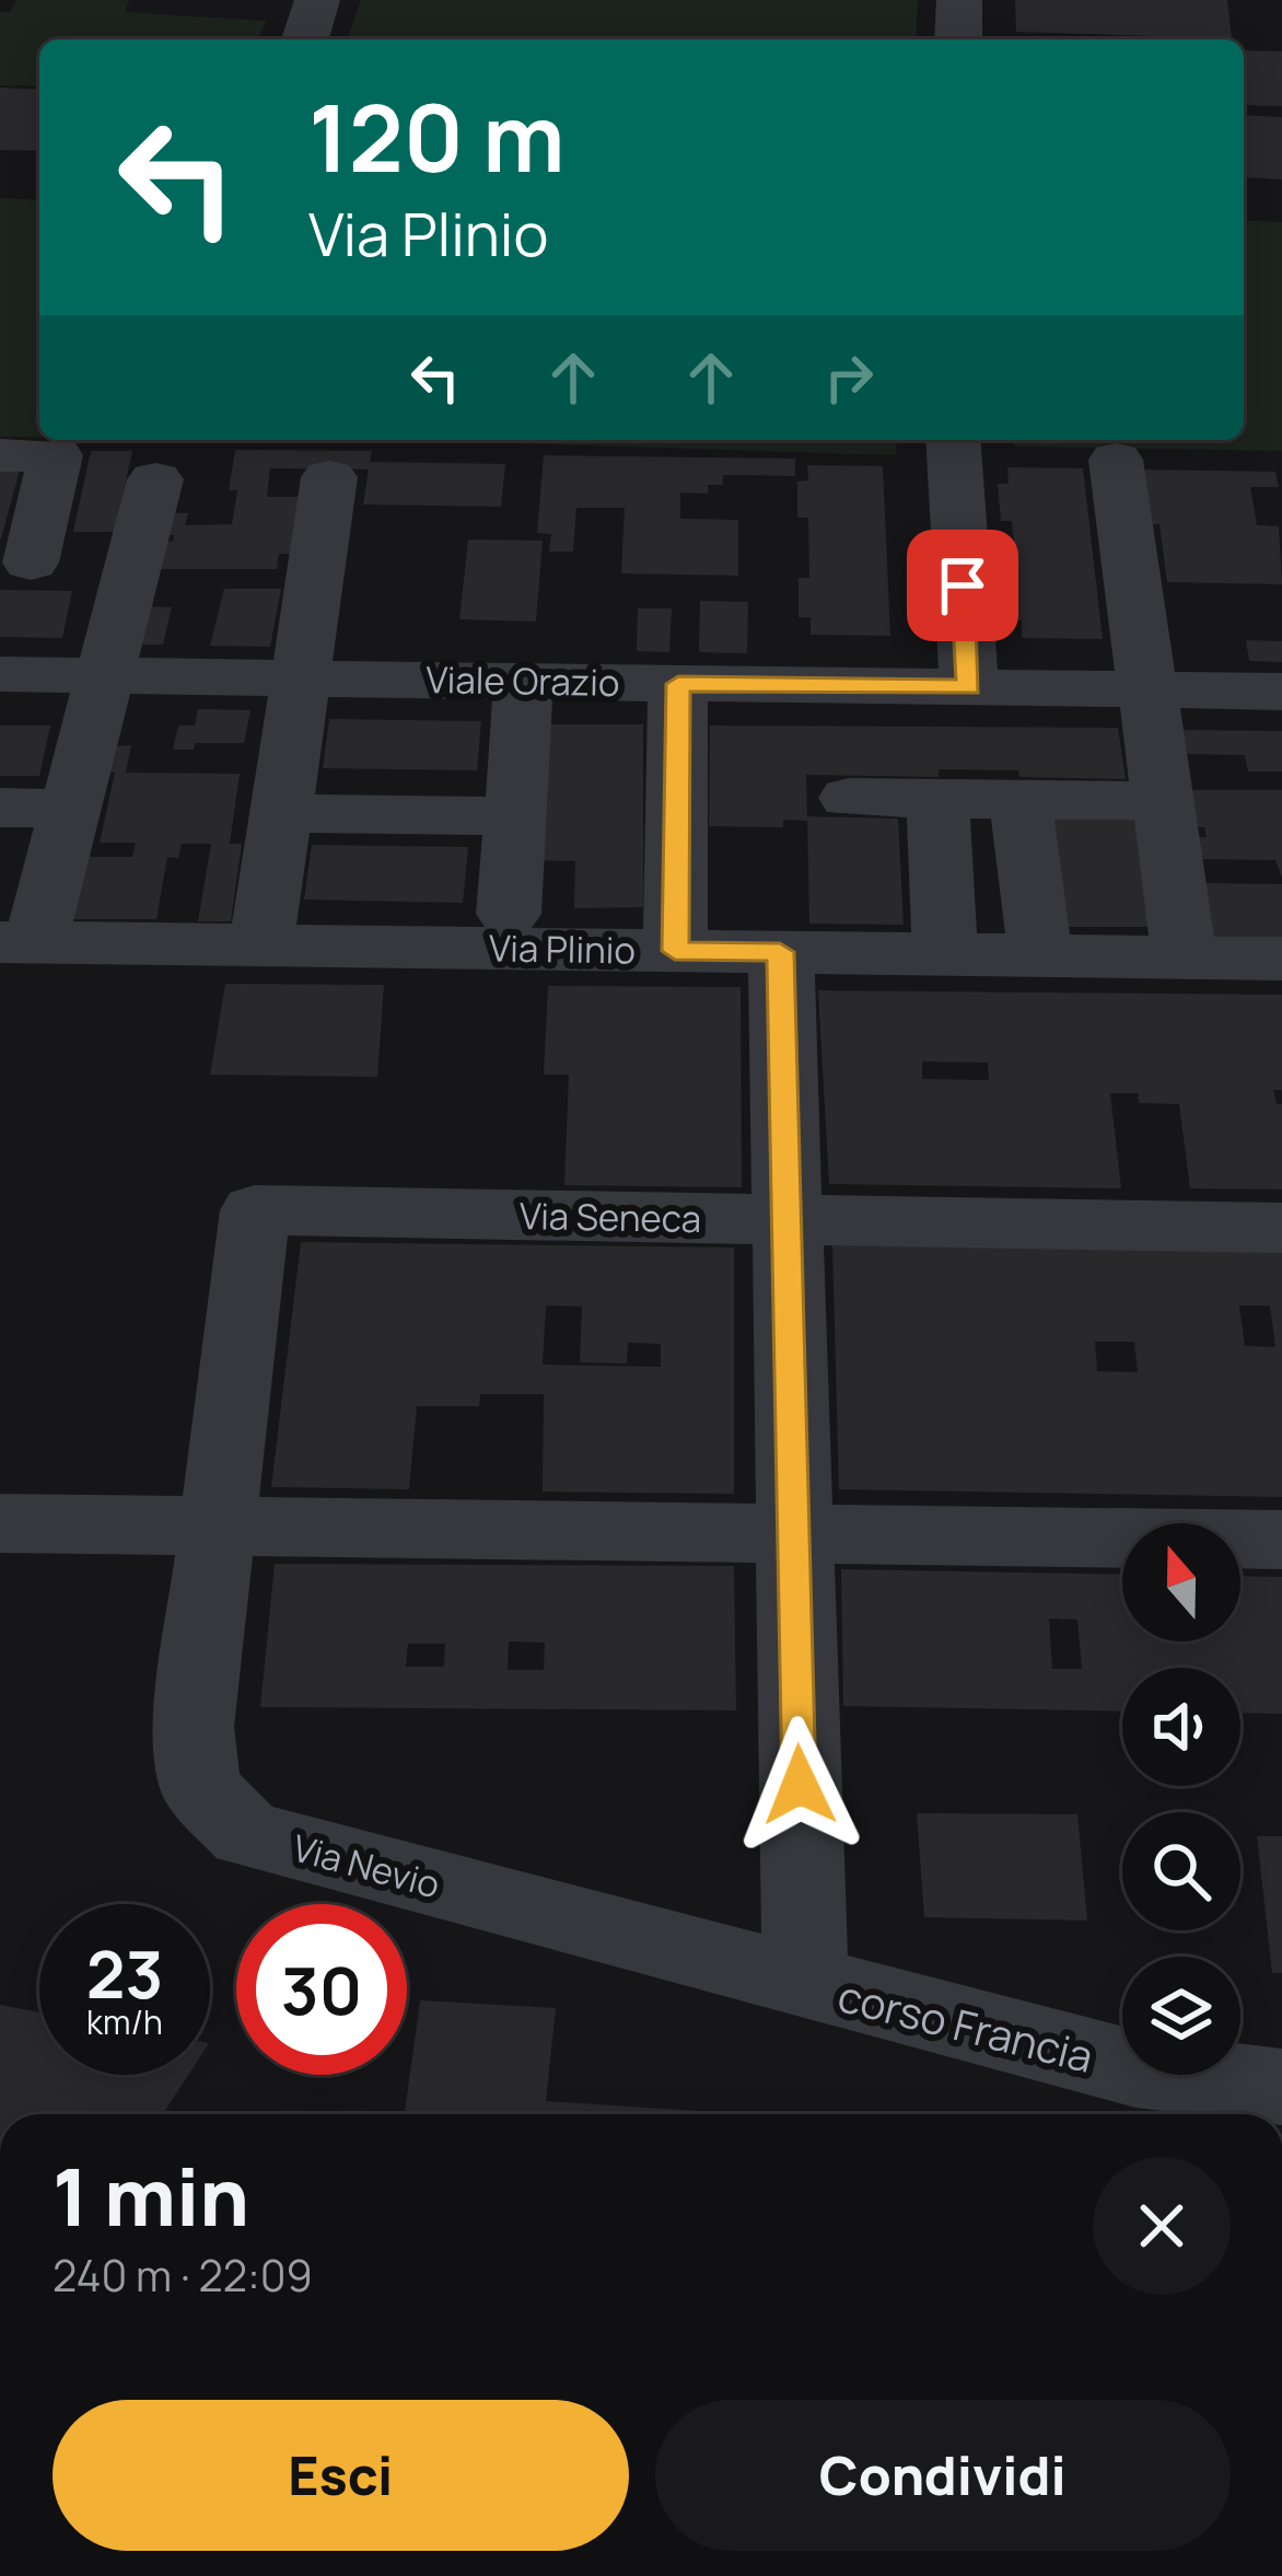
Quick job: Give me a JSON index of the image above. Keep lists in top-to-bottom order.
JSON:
{
  "streets": {
    "street": [
      "Viale Orazio",
      "Via Plinio",
      "Via Seneca",
      "Via Nevio",
      "corso Francia"
    ]
  },
  "crossings": [
    ["Via Seneca", "Via Nevio"],
    ["Via Nevio", "corso Francia"]
  ],
  "north": "top",
  "page": {
    "turn": ["120 m", "Via Plinio"],
    "speed": "23 km/h",
    "limit": "30",
    "heading": ["1 min", "240 m · 22:09"],
    "buttons": ["Esci", "Condividi"]
  }
}
